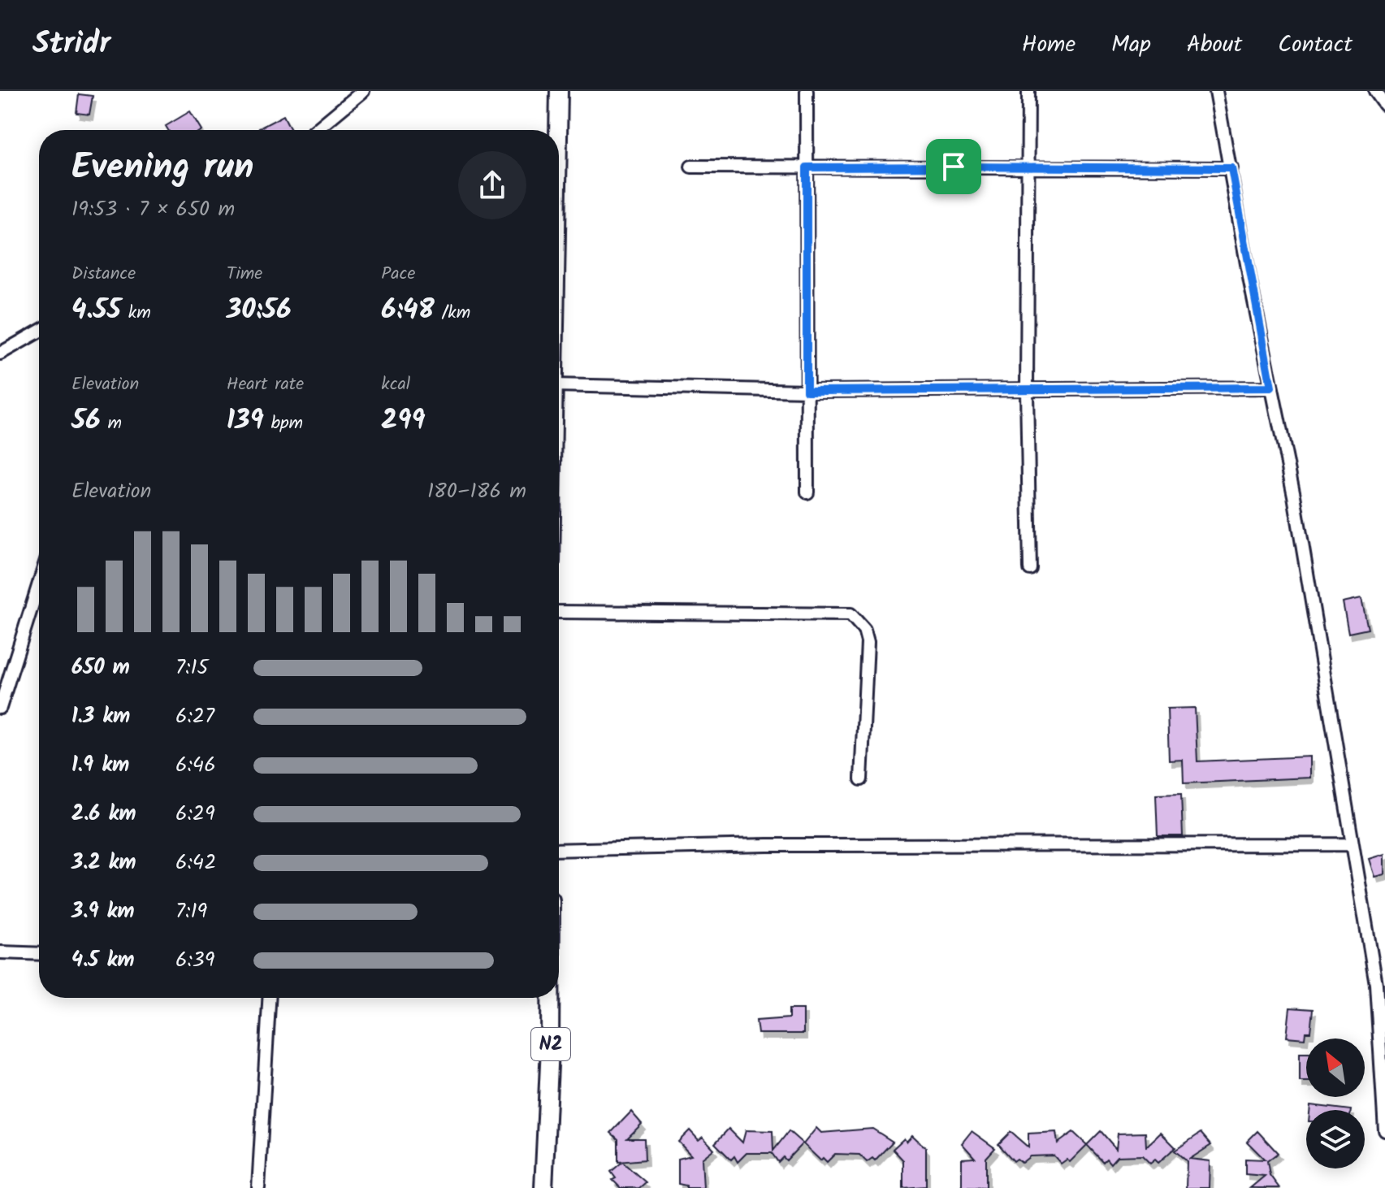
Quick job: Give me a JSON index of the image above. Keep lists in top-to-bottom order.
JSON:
{
  "streets": {
    "main road": ["N2"]
  },
  "north": "top left",
  "page": {
    "header": "Stridr",
    "nav": [
      "Home",
      "Map",
      "About",
      "Contact"
    ],
    "heading": ["Evening run", "19:53 · 7 × 650 m"],
    "stats": [
      ["Distance", "4.55 km"],
      ["Time", "30:56"],
      ["Pace", "6:48 /km"],
      ["Elevation", "56 m"],
      ["Heart rate", "139 bpm"],
      ["kcal", "299"]
    ],
    "chart": ["Elevation", "180–186 m"],
    "list": [
      {
        "name": "650 m",
        "note": "7:15"
      },
      {
        "name": "1.3 km",
        "note": "6:27"
      },
      {
        "name": "1.9 km",
        "note": "6:46"
      },
      {
        "name": "2.6 km",
        "note": "6:29"
      },
      {
        "name": "3.2 km",
        "note": "6:42"
      },
      {
        "name": "3.9 km",
        "note": "7:19"
      },
      {
        "name": "4.5 km",
        "note": "6:39"
      }
    ]
  }
}
